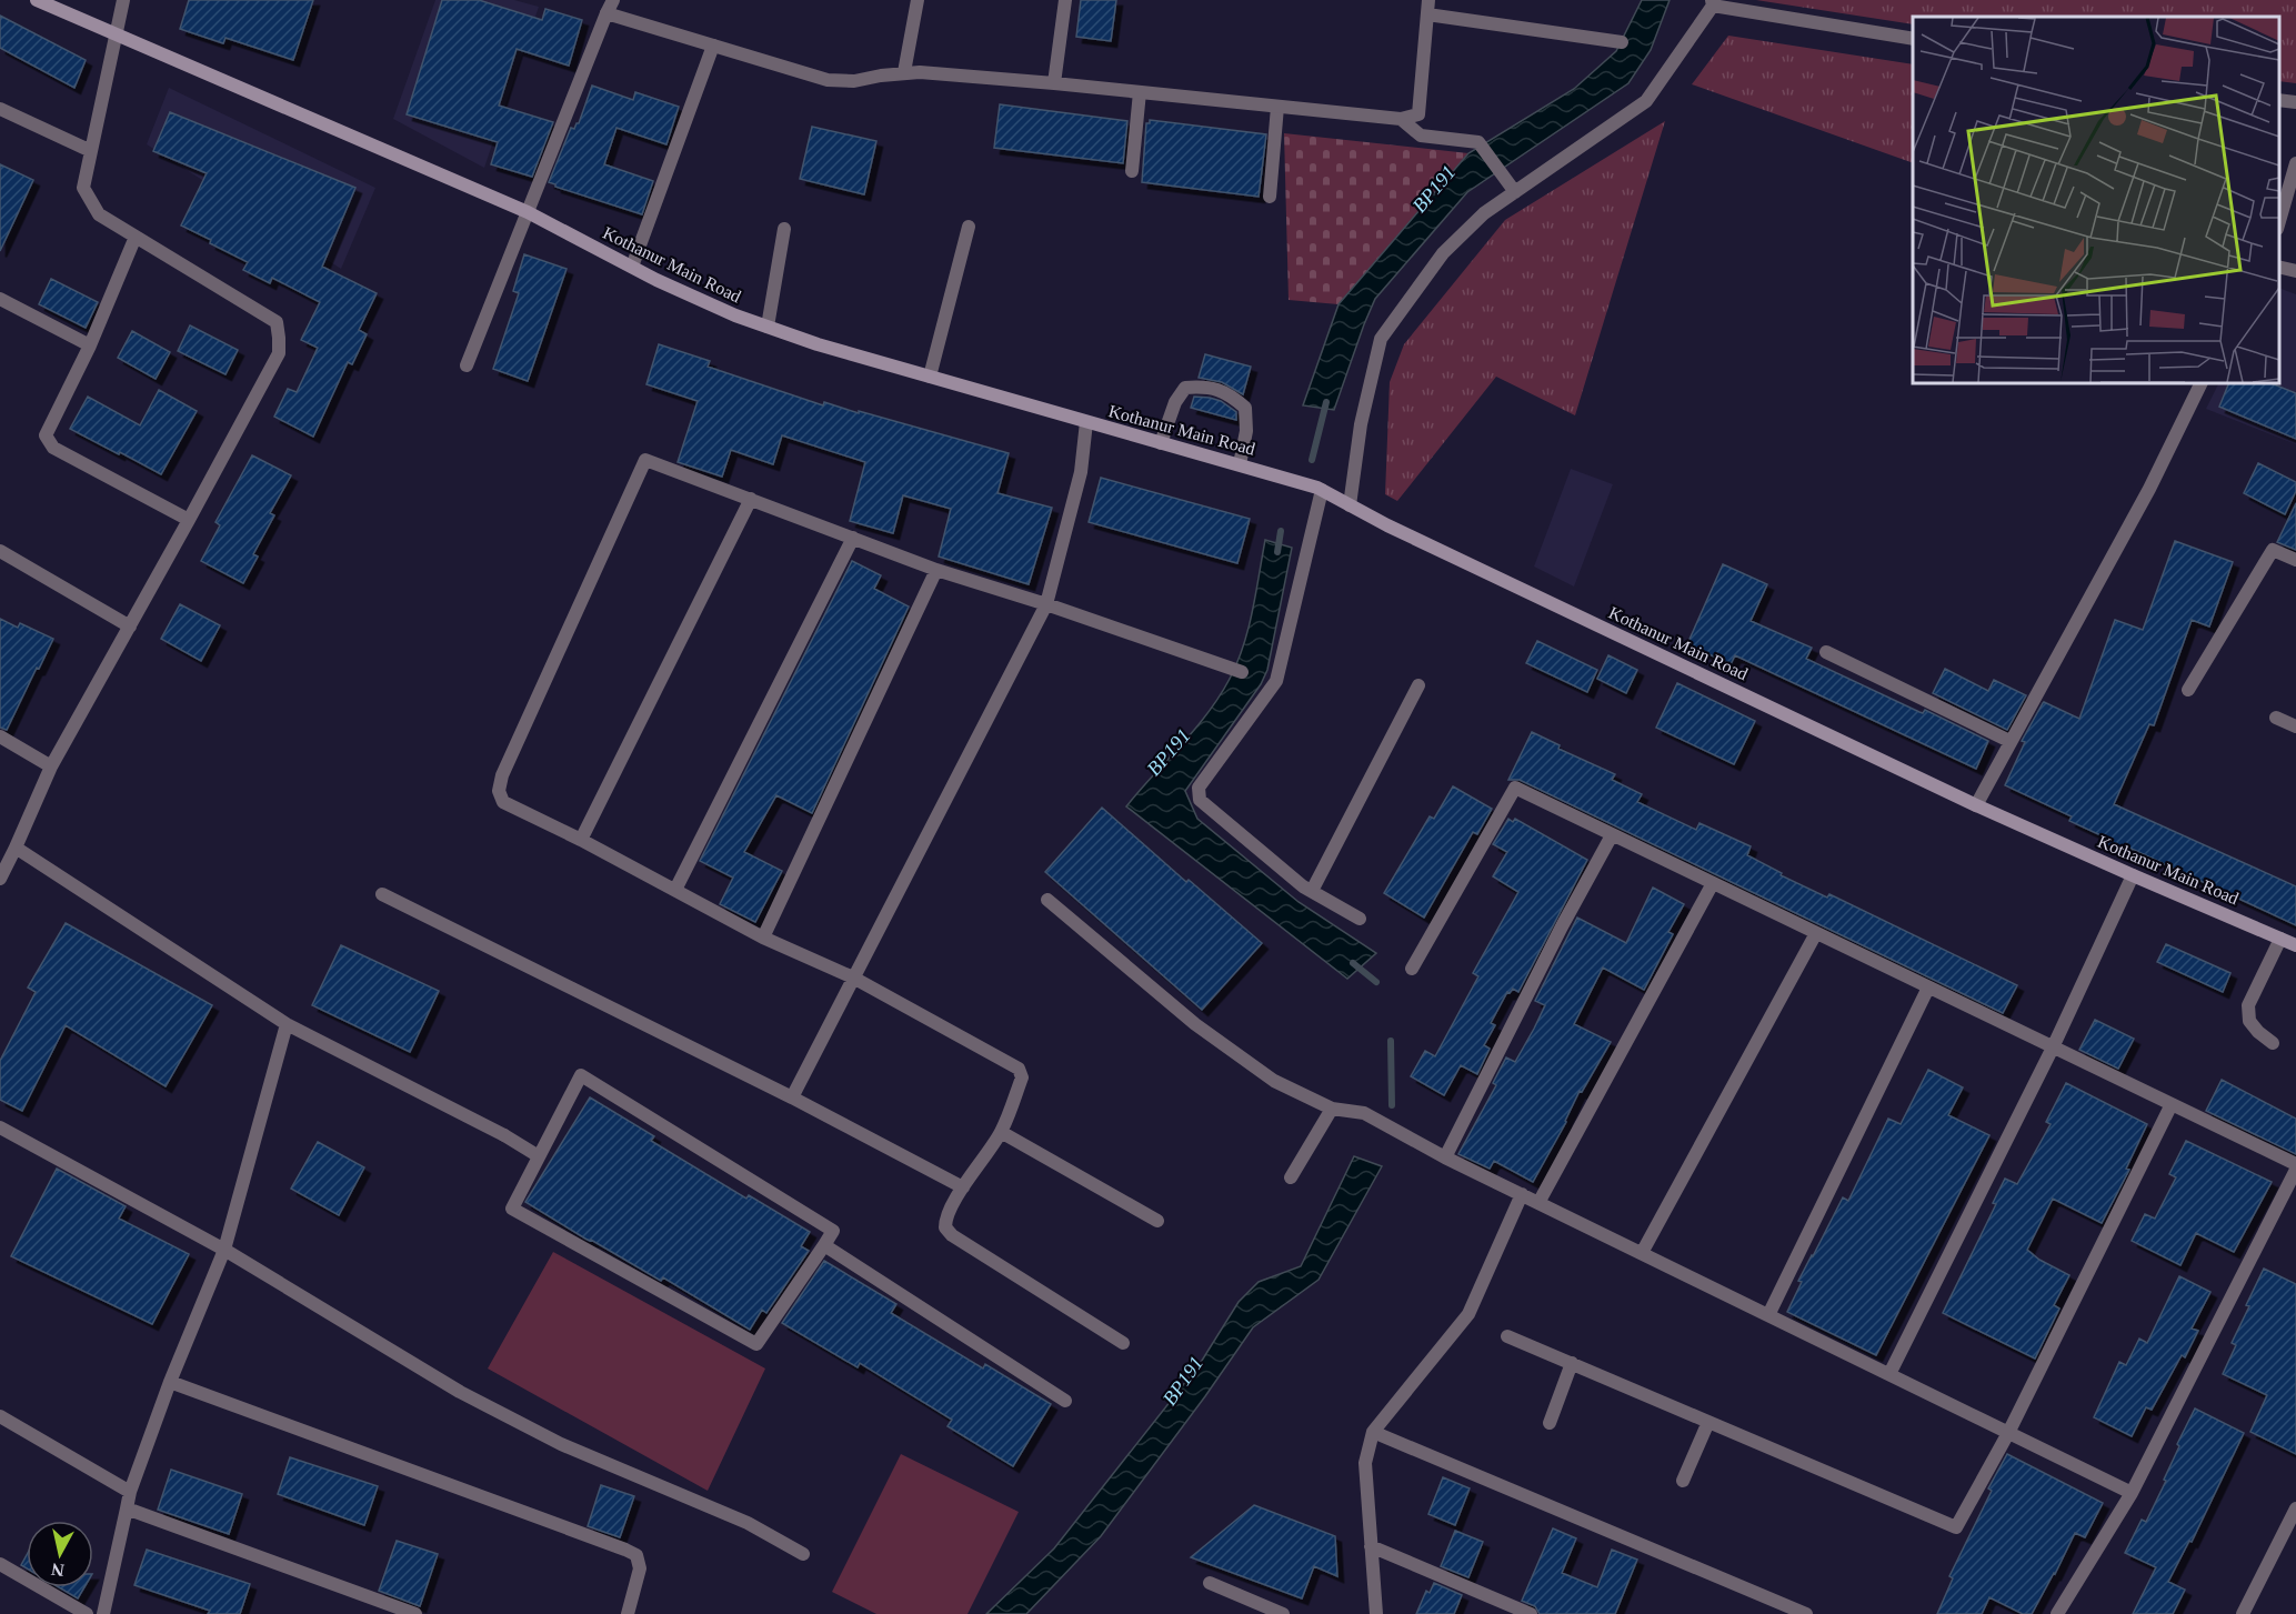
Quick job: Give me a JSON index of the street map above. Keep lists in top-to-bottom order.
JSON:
{
  "streets": {
    "main road": ["Kothanur Main Road"]
  },
  "water": ["BP191"],
  "north": "bottom"
}
